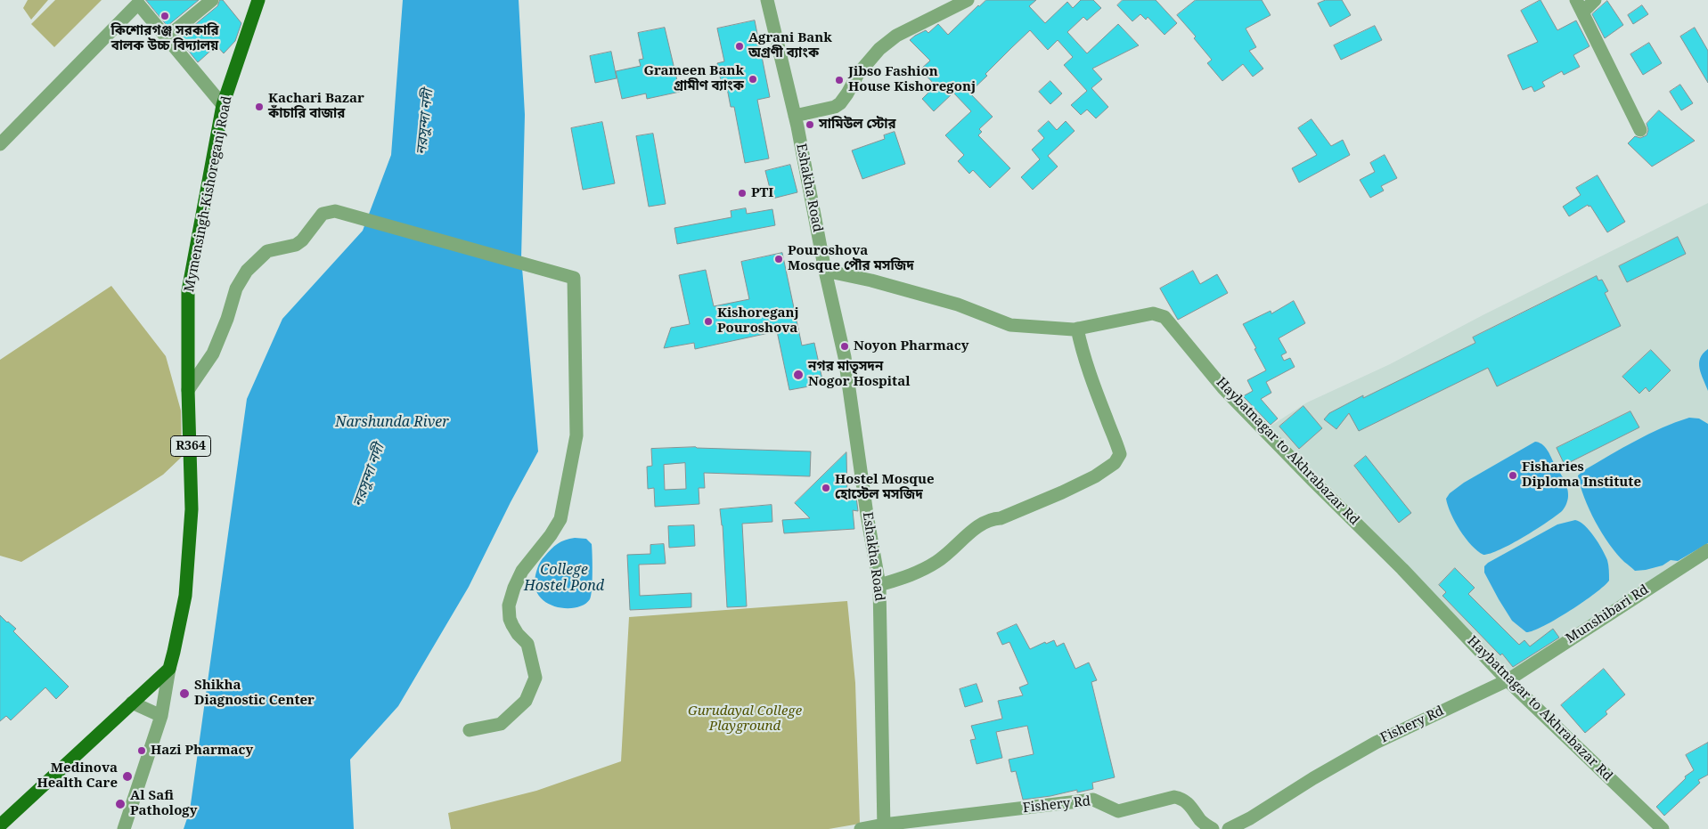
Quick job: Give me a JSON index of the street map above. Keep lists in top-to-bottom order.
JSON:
{
  "streets": {
    "main road": ["Mymensingh-Kishoreganj Road", "R364"],
    "street": [
      "Eshakha Road",
      "Haybatnagar to Akhrabazar Rd",
      "Munshibari Rd",
      "Fishery Rd"
    ]
  },
  "crossings": [
    ["Eshakha Road", "Haybatnagar to Akhrabazar Rd"],
    ["Eshakha Road", "Fishery Rd"],
    ["Haybatnagar to Akhrabazar Rd", "Munshibari Rd"],
    ["Haybatnagar to Akhrabazar Rd", "Fishery Rd"],
    ["Munshibari Rd", "Fishery Rd"]
  ],
  "water": ["নরসুন্দা নদী", "Narshunda River", "College Hostel Pond"],
  "parks": ["Gurudayal College Playground"],
  "places": [
    "কিশোরগঞ্জ সরকারি বালক উচ্চ বিদ্যালয়",
    "Agrani Bank অগ্রণী ব্যাংক",
    "Grameen Bank গ্রামীণ ব্যাংক",
    "Jibso Fashion House Kishoregonj",
    "Kachari Bazar কাঁচারি বাজার",
    "সামিউল স্টোর",
    "PTI",
    "Pouroshova Mosque পৌর মসজিদ",
    "Kishoreganj Pouroshova",
    "Noyon Pharmacy",
    "নগর মাতৃসদন Nogor Hospital",
    "Fisharies Diploma Institute",
    "Hostel Mosque হোস্টেল মসজিদ",
    "Shikha Diagnostic Center",
    "Hazi Pharmacy",
    "Medinova Health Care",
    "Al Safi Pathology"
  ]
}
